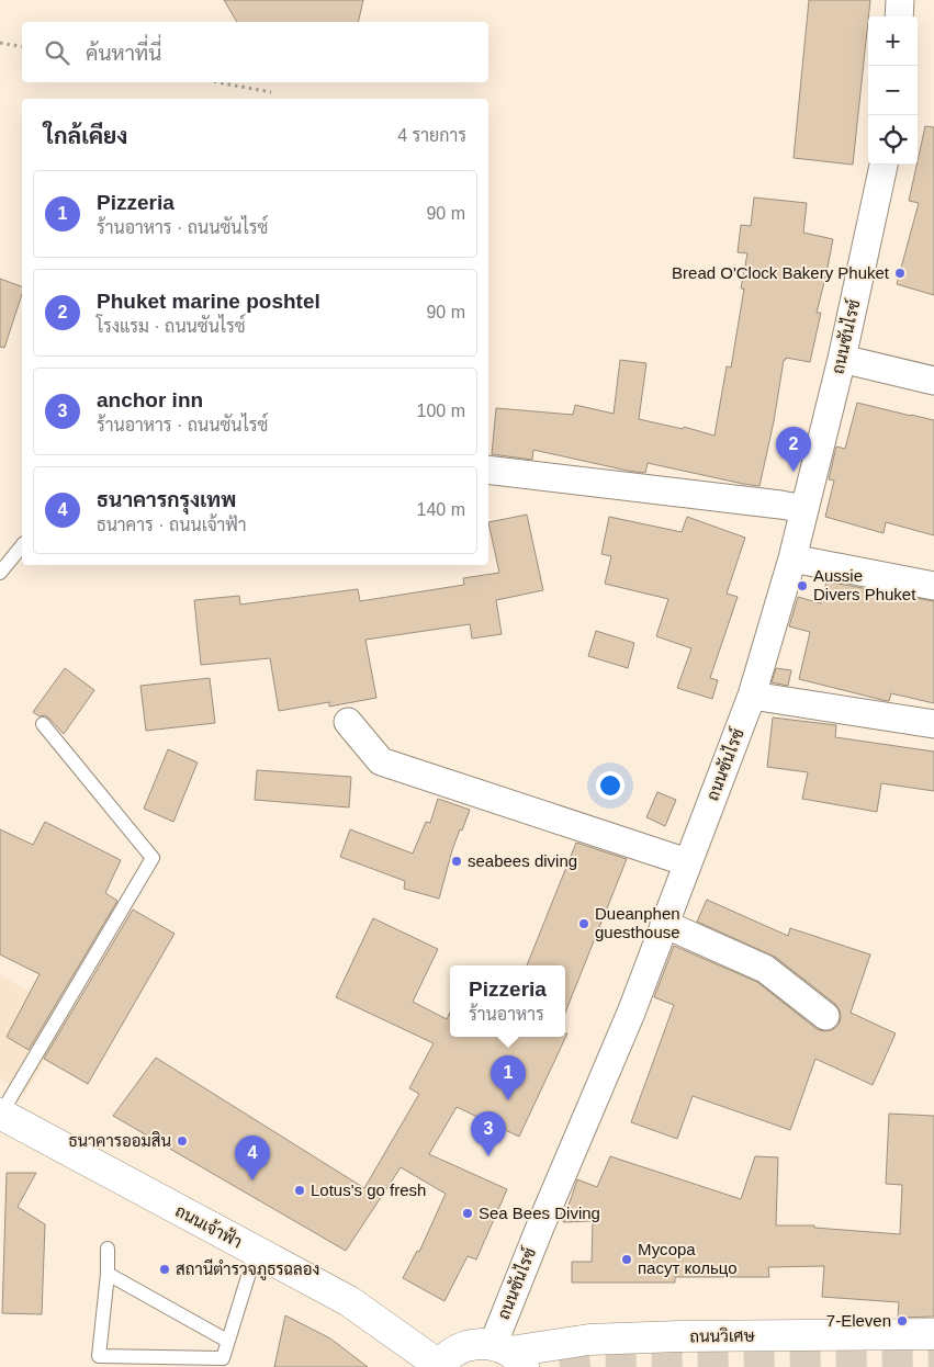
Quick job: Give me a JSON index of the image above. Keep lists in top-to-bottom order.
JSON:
{
  "streets": {
    "main road": ["ถนนเจ้าฟ้า", "ถนนวิเศษ"],
    "street": ["ถนนซันไรซ์"]
  },
  "crossings": [
    ["ถนนซันไรซ์", "ถนนวิเศษ"],
    ["ถนนเจ้าฟ้า", "ถนนวิเศษ"]
  ],
  "places": [
    "Bread O'Clock Bakery Phuket",
    "Aussie Divers Phuket",
    "seabees diving",
    "Dueanphen guesthouse",
    "ธนาคารออมสิน",
    "Lotus's go fresh",
    "Sea Bees Diving",
    "Мусора пасут кольцо",
    "สถานีตำรวจภูธรฉลอง",
    "7-Eleven"
  ],
  "page": {
    "map_buttons": ["+", "−"],
    "search": "ค้นหาที่นี่",
    "heading": ["ใกล้เคียง", "4 รายการ"],
    "list": [
      {
        "mark": "1",
        "name": "Pizzeria",
        "note": "ร้านอาหาร · ถนนซันไรซ์",
        "value": "90 m"
      },
      {
        "mark": "2",
        "name": "Phuket marine poshtel",
        "note": "โรงแรม · ถนนซันไรซ์",
        "value": "90 m"
      },
      {
        "mark": "3",
        "name": "anchor inn",
        "note": "ร้านอาหาร · ถนนซันไรซ์",
        "value": "100 m"
      },
      {
        "mark": "4",
        "name": "ธนาคารกรุงเทพ",
        "note": "ธนาคาร · ถนนเจ้าฟ้า",
        "value": "140 m"
      }
    ],
    "pins": [
      "2",
      "1",
      "3",
      "4"
    ],
    "popup": ["Pizzeria", "ร้านอาหาร"]
  }
}
